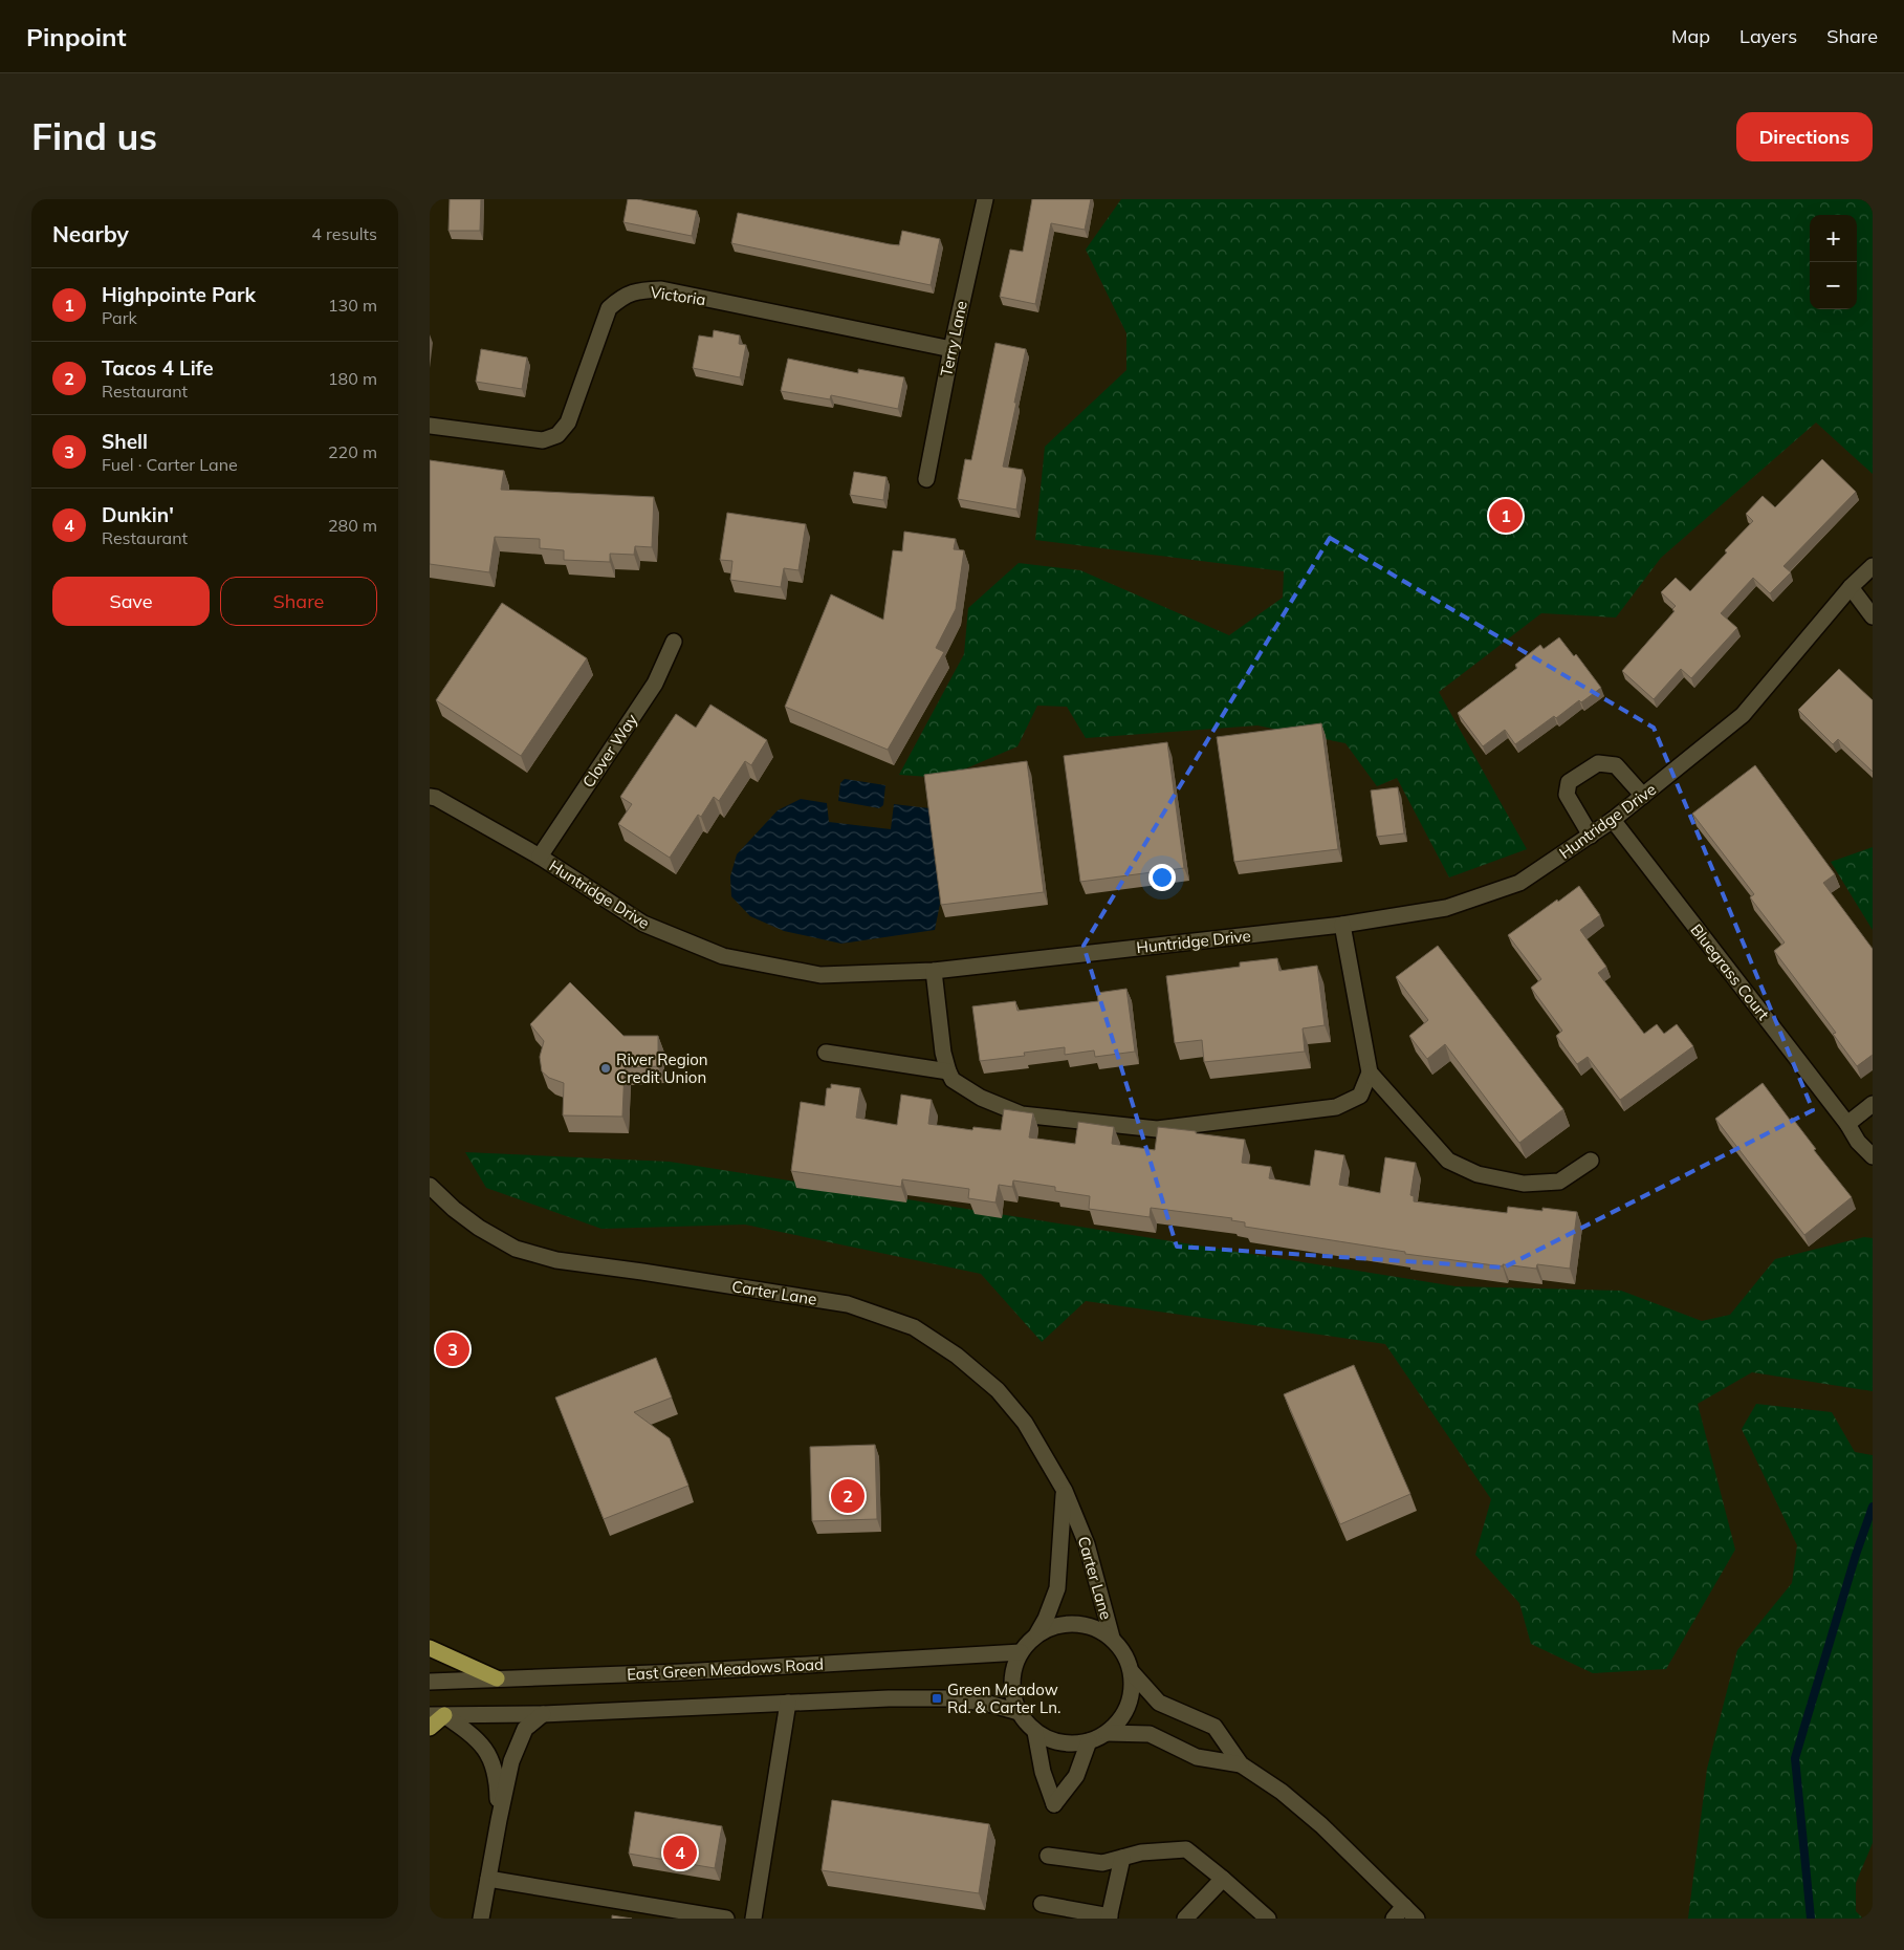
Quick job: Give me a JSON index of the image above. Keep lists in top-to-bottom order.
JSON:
{
  "streets": {
    "street": [
      "Victoria",
      "Terry Lane",
      "Clover Way",
      "Huntridge Drive",
      "Bluegrass Court",
      "Carter Lane",
      "East Green Meadows Road"
    ]
  },
  "crossings": [
    ["Victoria", "Terry Lane"],
    ["Clover Way", "Huntridge Drive"],
    ["Huntridge Drive", "Bluegrass Court"],
    ["Carter Lane", "East Green Meadows Road"]
  ],
  "places": {
    "other": ["River Region Credit Union"],
    "transit": ["Green Meadow Rd. & Carter Ln."]
  },
  "page": {
    "header": "Pinpoint",
    "nav": ["Map", "Layers", "Share"],
    "buttons": [
      "Directions",
      ["Save", "Share"]
    ],
    "title": "Find us",
    "heading": ["Nearby", "4 results"],
    "map_buttons": ["+", "−"],
    "list": [
      {
        "mark": "1",
        "name": "Highpointe Park",
        "note": "Park",
        "value": "130 m"
      },
      {
        "mark": "2",
        "name": "Tacos 4 Life",
        "note": "Restaurant",
        "value": "180 m"
      },
      {
        "mark": "3",
        "name": "Shell",
        "note": "Fuel · Carter Lane",
        "value": "220 m"
      },
      {
        "mark": "4",
        "name": "Dunkin'",
        "note": "Restaurant",
        "value": "280 m"
      }
    ],
    "pins": [
      "1",
      "3",
      "2",
      "4"
    ]
  }
}
